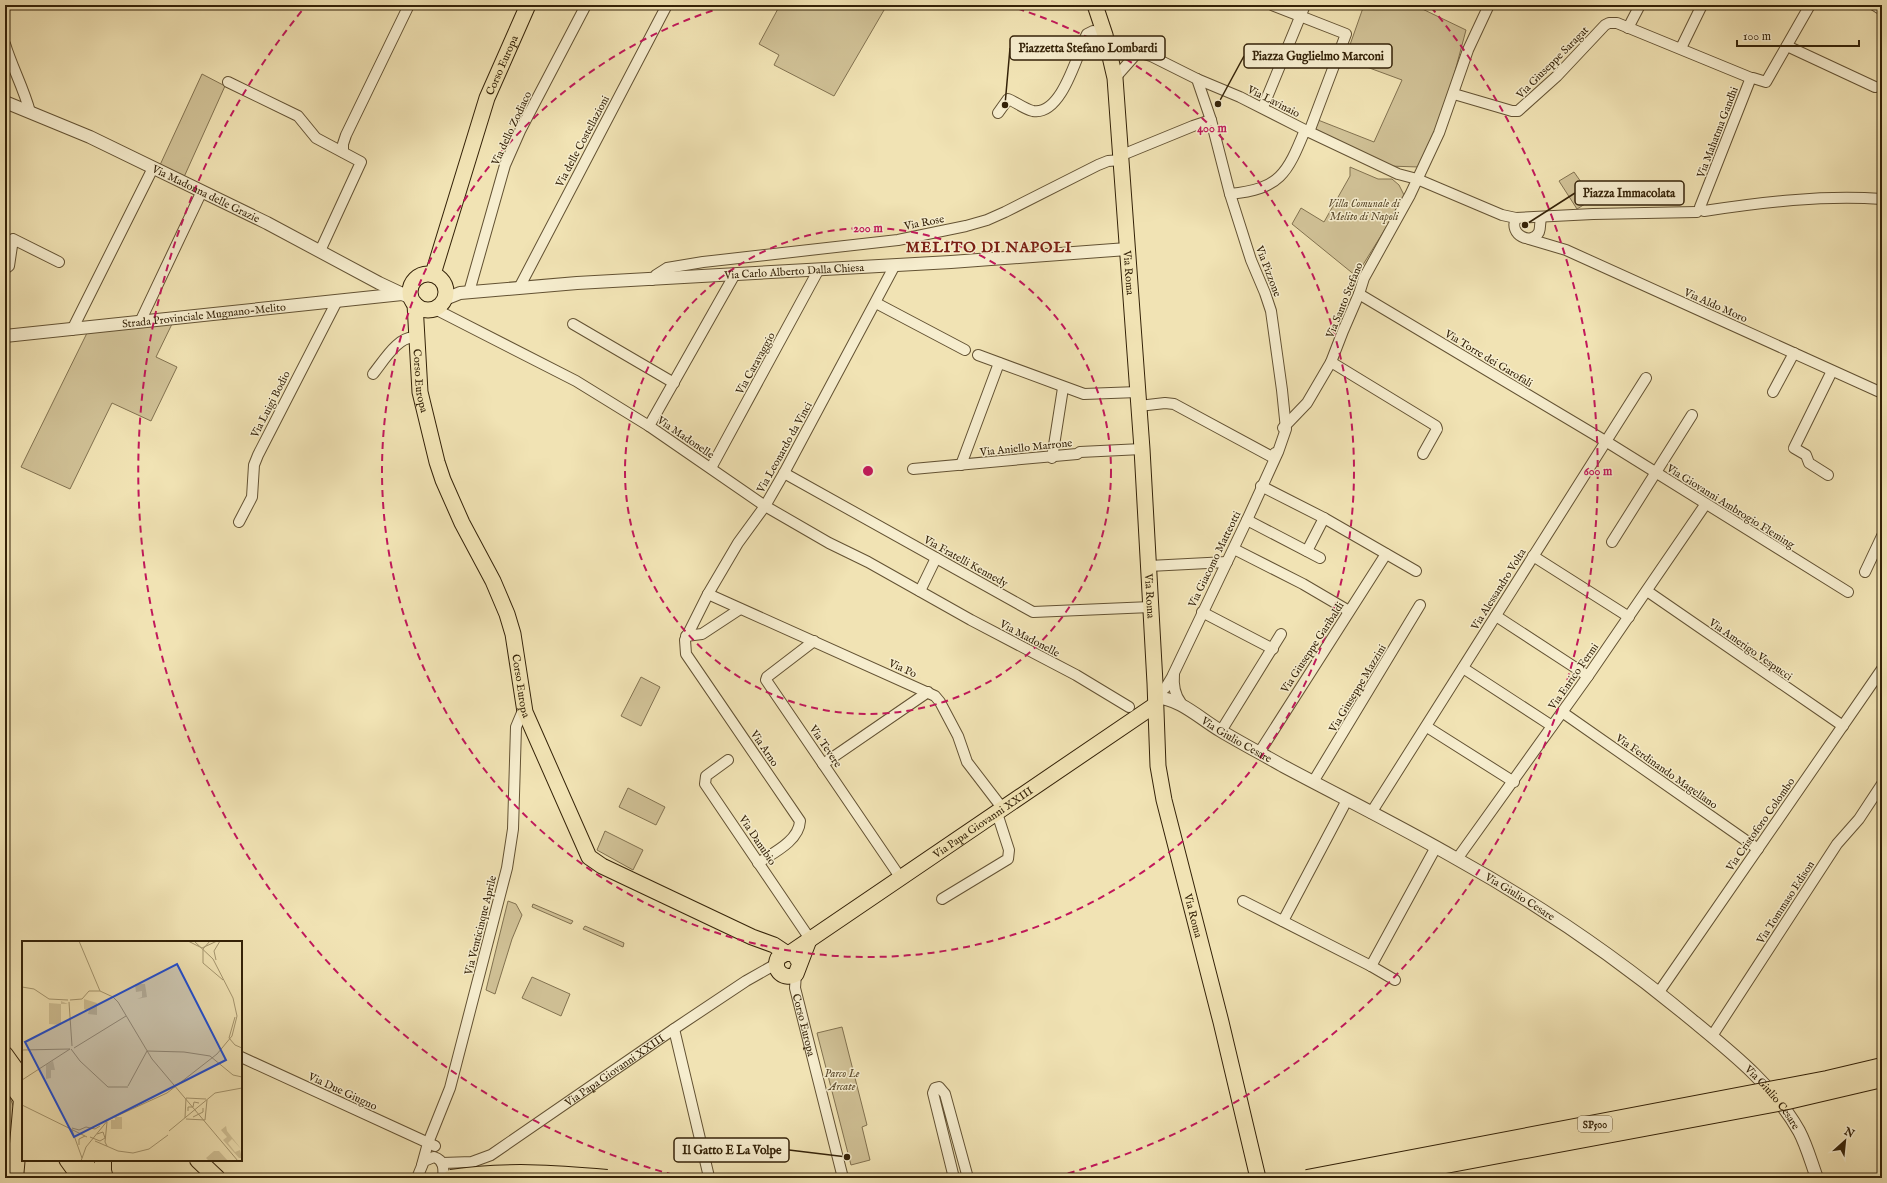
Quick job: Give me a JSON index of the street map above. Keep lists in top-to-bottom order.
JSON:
{
  "streets": {
    "highway": ["SP500"],
    "main road": ["Corso Europa", "Via Roma", "Via Papa Giovanni XXIII"],
    "street": [
      "Via Giuseppe Saragat",
      "Via Lavinaio",
      "Via dello Zodiaco",
      "Via Mahatma Gandhi",
      "Via delle Costellazioni",
      "Via Madonna delle Grazie",
      "Via Rose",
      "Via Carlo Alberto Dalla Chiesa",
      "Via Pizzone",
      "Via Santo Stefano",
      "Via Aldo Moro",
      "Strada Provinciale Mugnano-Melito",
      "Via Torre dei Garofali",
      "Via Caravaggio",
      "Via Luigi Bodio",
      "Via Madonelle",
      "Via Leonardo da Vinci",
      "Via Aniello Marrone",
      "Via Giovanni Ambrogio Fleming",
      "Via Giacomo Matteotti",
      "Via Fratelli Kennedy",
      "Via Alessandro Volta",
      "Via Giuseppe Garibaldi",
      "Via Amerigo Vespucci",
      "Via Po",
      "Via Enrico Fermi",
      "Via Giuseppe Mazzini",
      "Via Giulio Cesare",
      "Via Tevere",
      "Via Arno",
      "Via Ferdinando Magellano",
      "Via Cristoforo Colombo",
      "Via Danubio",
      "Via Tommaso Edison",
      "Via Venticinque Aprile",
      "Via Due Giugno"
    ]
  },
  "crossings": [
    ["Via Giuseppe Saragat", "Via Mahatma Gandhi"],
    ["Via Giuseppe Saragat", "Via Santo Stefano"],
    ["Corso Europa", "Via Madonna delle Grazie"],
    ["Corso Europa", "Via Carlo Alberto Dalla Chiesa"],
    ["Corso Europa", "Strada Provinciale Mugnano-Melito"],
    ["Corso Europa", "Via Madonelle"],
    ["Corso Europa", "Via Papa Giovanni XXIII"],
    ["Via Lavinaio", "Via Pizzone"],
    ["Via Lavinaio", "Via Roma"],
    ["Via Lavinaio", "Via Santo Stefano"],
    ["Via dello Zodiaco", "Via Carlo Alberto Dalla Chiesa"],
    ["Via delle Costellazioni", "Via Carlo Alberto Dalla Chiesa"],
    ["Via Madonna delle Grazie", "Strada Provinciale Mugnano-Melito"],
    ["Via Rose", "Via Carlo Alberto Dalla Chiesa"],
    ["Via Rose", "Via Pizzone"],
    ["Via Rose", "Via Roma"],
    ["Via Carlo Alberto Dalla Chiesa", "Via Roma"],
    ["Via Carlo Alberto Dalla Chiesa", "Via Caravaggio"],
    ["Via Carlo Alberto Dalla Chiesa", "Via Madonelle"],
    ["Via Carlo Alberto Dalla Chiesa", "Via Leonardo da Vinci"],
    ["Via Pizzone", "Via Santo Stefano"],
    ["Via Pizzone", "Via Giacomo Matteotti"],
    ["Via Roma", "Via Aniello Marrone"],
    ["Via Roma", "Via Giacomo Matteotti"],
    ["Via Roma", "Via Fratelli Kennedy"],
    ["Via Roma", "Via Giulio Cesare"],
    ["Via Roma", "Via Papa Giovanni XXIII"],
    ["Via Santo Stefano", "Via Torre dei Garofali"],
    ["Via Santo Stefano", "Via Giacomo Matteotti"],
    ["Strada Provinciale Mugnano-Melito", "Via Luigi Bodio"],
    ["Via Torre dei Garofali", "Via Giovanni Ambrogio Fleming"],
    ["Via Torre dei Garofali", "Via Alessandro Volta"],
    ["Via Caravaggio", "Via Madonelle"],
    ["Via Madonelle", "Via Leonardo da Vinci"],
    ["Via Leonardo da Vinci", "Via Fratelli Kennedy"],
    ["Via Leonardo da Vinci", "Via Po"],
    ["Via Leonardo da Vinci", "Via Arno"],
    ["Via Giovanni Ambrogio Fleming", "Via Alessandro Volta"],
    ["Via Giovanni Ambrogio Fleming", "Via Enrico Fermi"],
    ["Via Giacomo Matteotti", "Via Giulio Cesare"],
    ["Via Giacomo Matteotti", "Via Papa Giovanni XXIII"],
    ["Via Alessandro Volta", "Via Giulio Cesare"],
    ["Via Giuseppe Garibaldi", "Via Giulio Cesare"],
    ["Via Amerigo Vespucci", "Via Enrico Fermi"],
    ["Via Amerigo Vespucci", "Via Cristoforo Colombo"],
    ["Via Po", "Via Tevere"],
    ["Via Po", "Via Papa Giovanni XXIII"],
    ["Via Enrico Fermi", "Via Giulio Cesare"],
    ["Via Enrico Fermi", "Via Ferdinando Magellano"],
    ["Via Giuseppe Mazzini", "Via Giulio Cesare"],
    ["Via Giulio Cesare", "Via Papa Giovanni XXIII"],
    ["Via Giulio Cesare", "Via Cristoforo Colombo"],
    ["Via Giulio Cesare", "Via Tommaso Edison"],
    ["Via Tevere", "Via Papa Giovanni XXIII"],
    ["Via Arno", "Via Danubio"],
    ["Via Ferdinando Magellano", "Via Cristoforo Colombo"],
    ["Via Papa Giovanni XXIII", "Via Danubio"],
    ["Via Venticinque Aprile", "Via Due Giugno"]
  ],
  "districts": ["MELITO DI NAPOLI"],
  "parks": ["Villa Comunale di Melito di Napoli", "Parco Le Arcate"],
  "places": [
    "Piazza Guglielmo Marconi",
    "Piazzetta Stefano Lombardi",
    "Piazza Immacolata",
    "Il Gatto E La Volpe"
  ],
  "scale_bar": "100 m",
  "north": "top right",
  "rings": ["400 m", "200 m", "600 m"]
}
